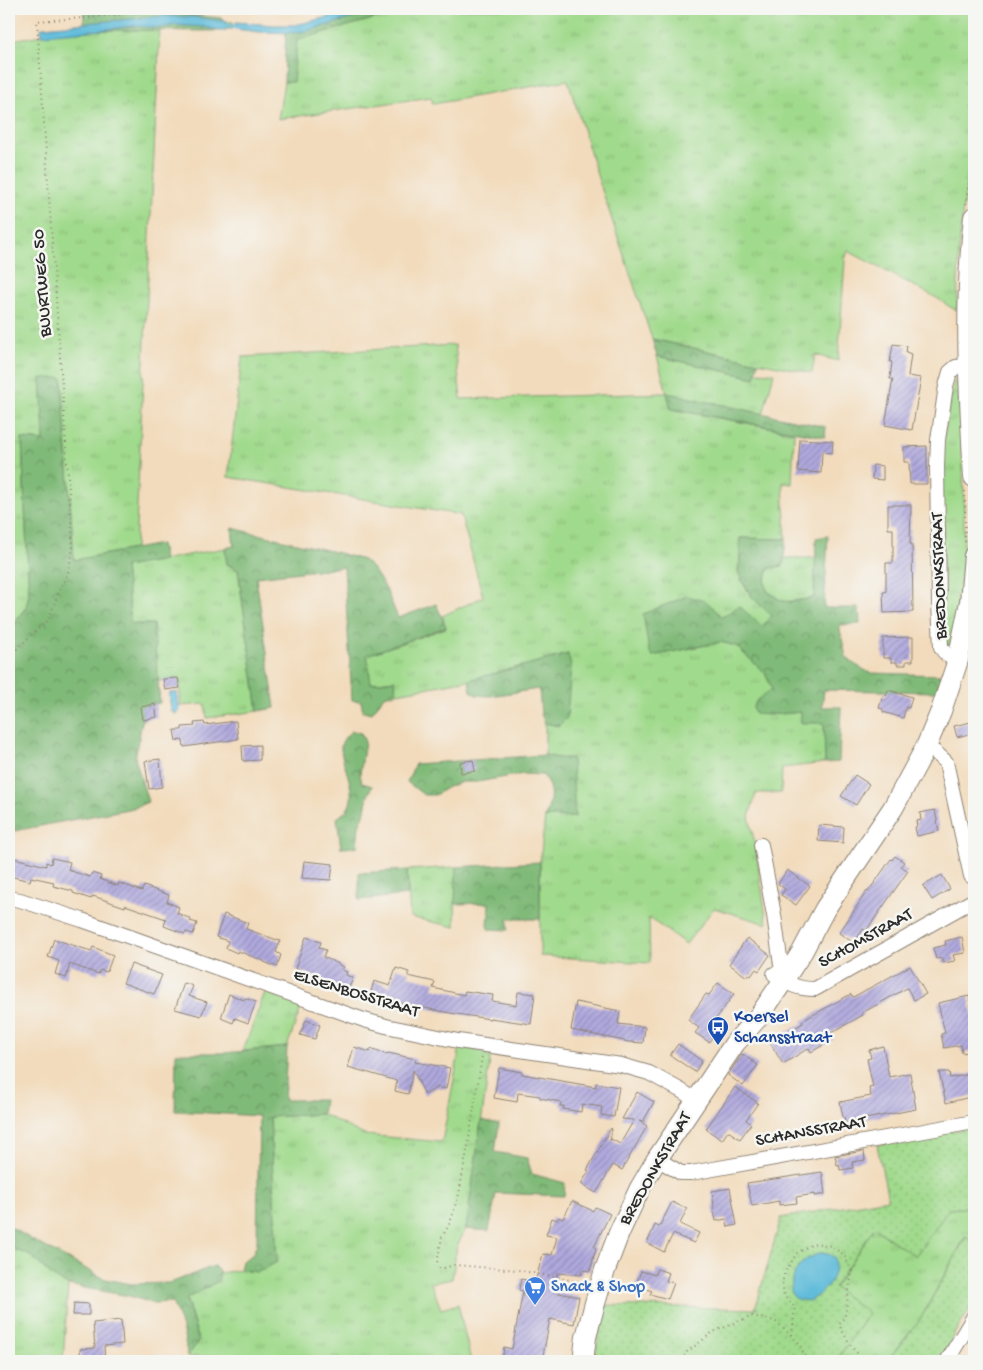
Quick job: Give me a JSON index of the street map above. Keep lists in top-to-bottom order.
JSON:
{
  "streets": {
    "street": [
      "BREDONKSTRAAT",
      "SCHOMSTRAAT",
      "ELSENBOSSTRAAT",
      "SCHANSSTRAAT"
    ],
    "path": ["BUURTWEG 50"]
  },
  "crossings": [
    ["BREDONKSTRAAT", "SCHOMSTRAAT"],
    ["BREDONKSTRAAT", "ELSENBOSSTRAAT"],
    ["BREDONKSTRAAT", "SCHANSSTRAAT"]
  ],
  "places": {
    "bus stop": ["Koersel Schansstraat"],
    "supermarket": ["Snack & Shop"]
  }
}
